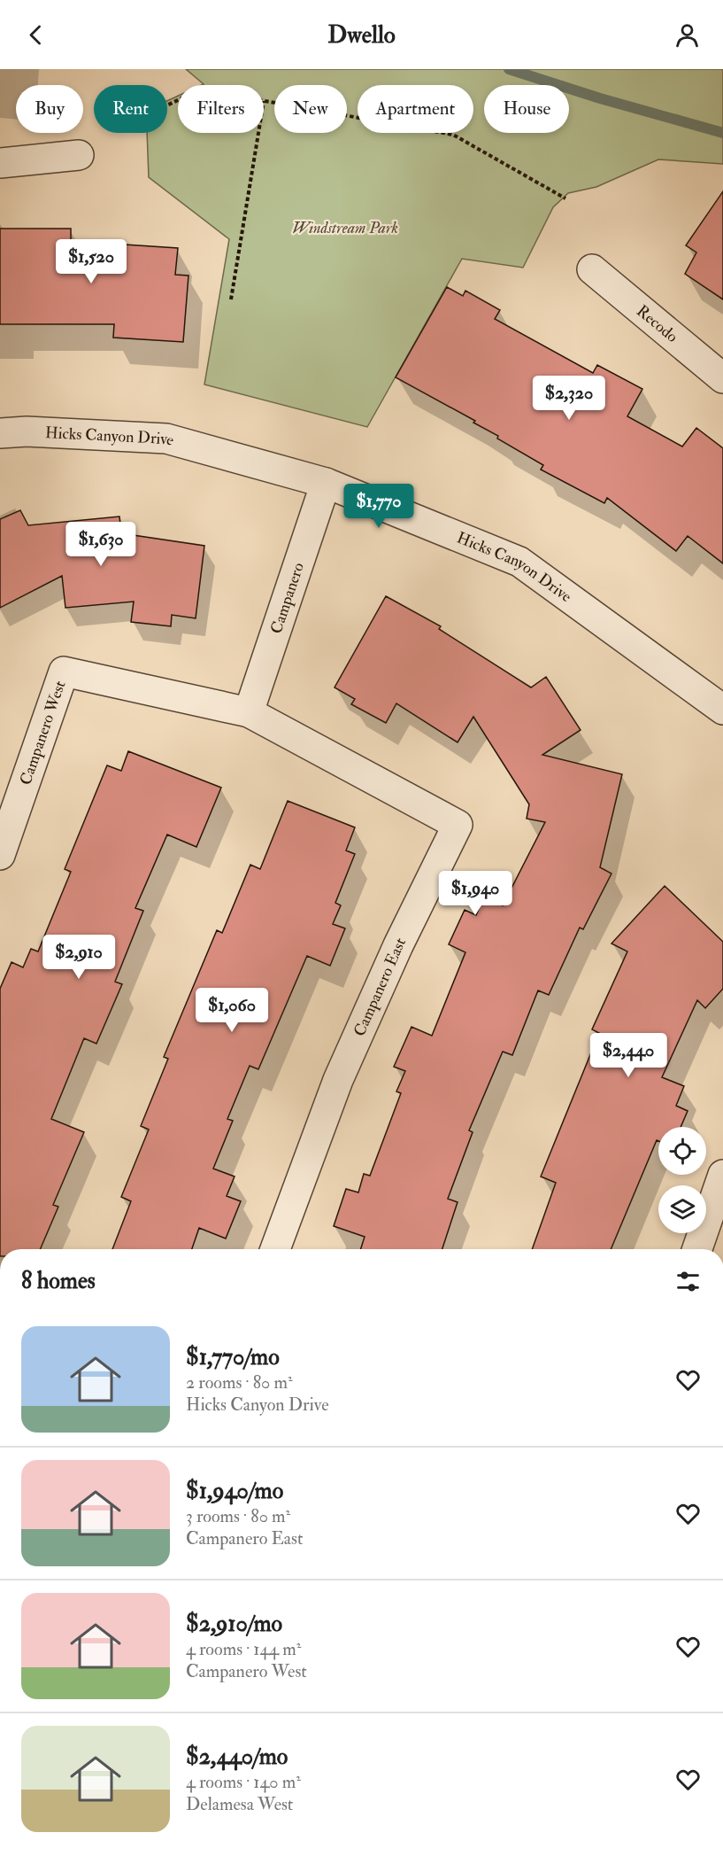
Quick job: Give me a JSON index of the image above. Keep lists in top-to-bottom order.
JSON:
{
  "streets": {
    "street": [
      "Recodo",
      "Hicks Canyon Drive",
      "Campanero",
      "Campanero West",
      "Campanero East"
    ]
  },
  "crossings": [
    ["Hicks Canyon Drive", "Campanero"],
    ["Campanero", "Campanero West"],
    ["Campanero", "Campanero East"],
    ["Campanero West", "Campanero East"]
  ],
  "parks": ["Windstream Park"],
  "page": {
    "header": "Dwello",
    "chip": [
      "Buy",
      "Rent",
      "Filters",
      "New",
      "Apartment",
      "House"
    ],
    "price": [
      "$1,520",
      "$2,320",
      "$1,770",
      "$1,630",
      "$1,940",
      "$2,910",
      "$1,060",
      "$2,440"
    ],
    "heading": "8 homes",
    "list": [
      {
        "name": "$1,770/mo",
        "note": "2 rooms · 80 m² · Hicks Canyon Drive"
      },
      {
        "name": "$1,940/mo",
        "note": "3 rooms · 80 m² · Campanero East"
      },
      {
        "name": "$2,910/mo",
        "note": "4 rooms · 144 m² · Campanero West"
      },
      {
        "name": "$2,440/mo",
        "note": "4 rooms · 140 m² · Delamesa West"
      }
    ]
  }
}
